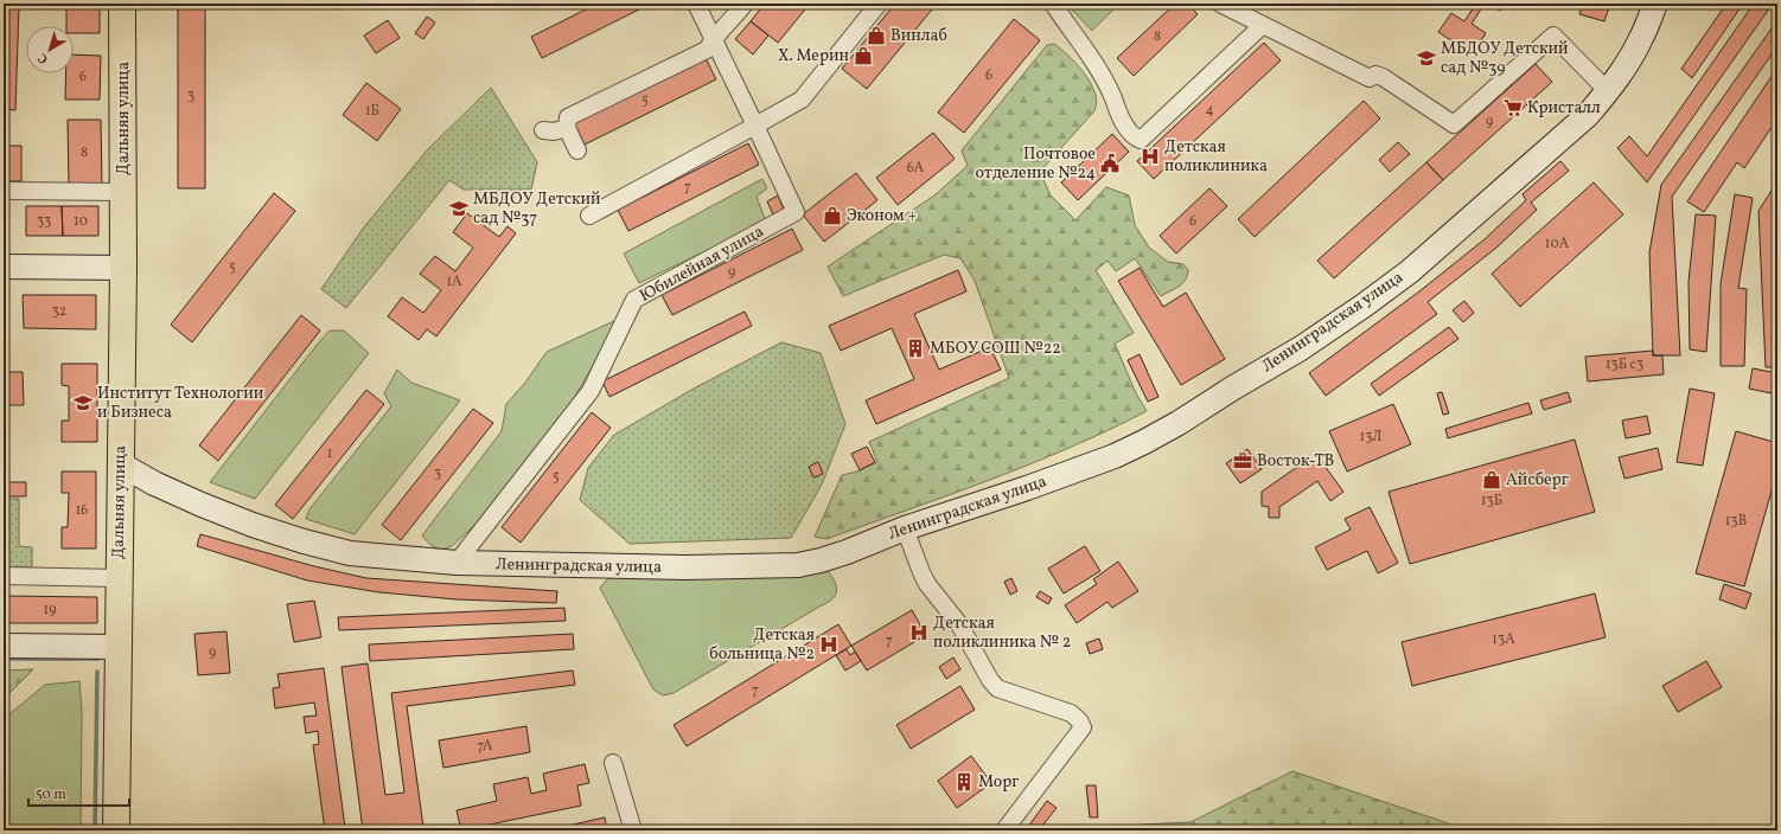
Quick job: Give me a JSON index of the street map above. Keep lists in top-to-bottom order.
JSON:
{
  "streets": {
    "main road": ["Дальняя улица"],
    "street": ["Юбилейная улица", "Ленинградская улица"]
  },
  "crossings": [
    ["Дальняя улица", "Ленинградская улица"],
    ["Юбилейная улица", "Ленинградская улица"]
  ],
  "places": {
    "shop": [
      "Винлаб",
      "Х. Мерин",
      "Эконом +",
      "Айсберг"
    ],
    "school or university": ["МБДОУ Детский сад №39", "МБДОУ Детский сад №37", "Институт Технологии и Бизнеса"],
    "supermarket": ["Кристалл"],
    "hospital": ["Детская поликлиника", "Детская поликлиника № 2", "Детская больница №2"],
    "public building": ["Почтовое отделение №24"],
    "building": ["МБОУ СОШ №22", "Морг"],
    "office": ["Восток-ТВ"]
  },
  "house_numbers": [
    "8",
    "6",
    "6",
    "3",
    "5",
    "4",
    "1Б",
    "9",
    "8",
    "6А",
    "7",
    "33",
    "10",
    "6",
    "10А",
    "5",
    "9",
    "1А",
    "32",
    "13Б с3",
    "13Л",
    "1",
    "3",
    "5",
    "13Б",
    "16",
    "13В",
    "19",
    "13А",
    "7",
    "9",
    "7",
    "7А"
  ],
  "scale_bar": "50 m",
  "north": "bottom left"
}
